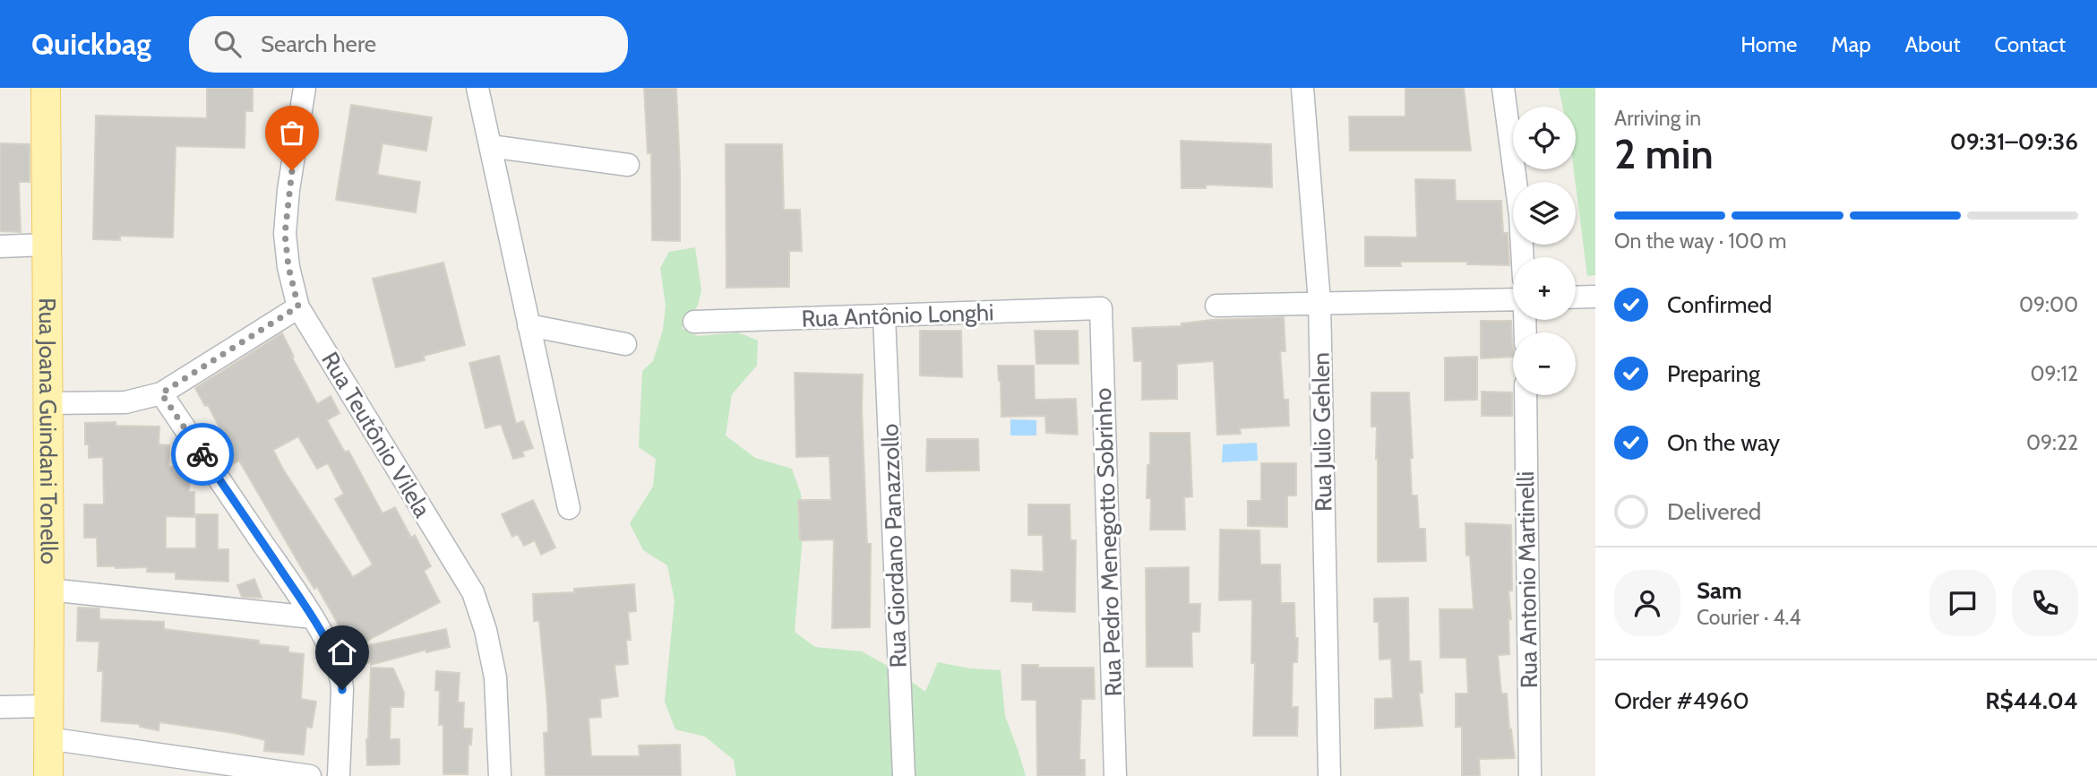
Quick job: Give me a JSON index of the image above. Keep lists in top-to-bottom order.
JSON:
{
  "streets": {
    "main road": ["Rua Joana Guindani Tonello"],
    "street": [
      "Rua Antônio Longhi",
      "Rua Julio Gehlen",
      "Rua Teutônio Vilela",
      "Rua Pedro Menegotto Sobrinho",
      "Rua Giordano Panazzollo",
      "Rua Antonio Martinelli"
    ]
  },
  "crossings": [
    ["Rua Antônio Longhi", "Rua Pedro Menegotto Sobrinho"],
    ["Rua Antônio Longhi", "Rua Giordano Panazzollo"]
  ],
  "page": {
    "header": "Quickbag",
    "search": "Search here",
    "nav": [
      "Home",
      "Map",
      "About",
      "Contact"
    ],
    "heading": ["2 min", "Arriving in", "09:31–09:36"],
    "panel": [
      "Sam",
      "Courier · 4.4",
      "Order #4960",
      "R$44.04"
    ],
    "map_buttons": ["+", "−"],
    "bar": "On the way · 100 m",
    "list": [
      ["Confirmed", "09:00"],
      ["Preparing", "09:12"],
      ["On the way", "09:22"],
      "Delivered"
    ]
  }
}
